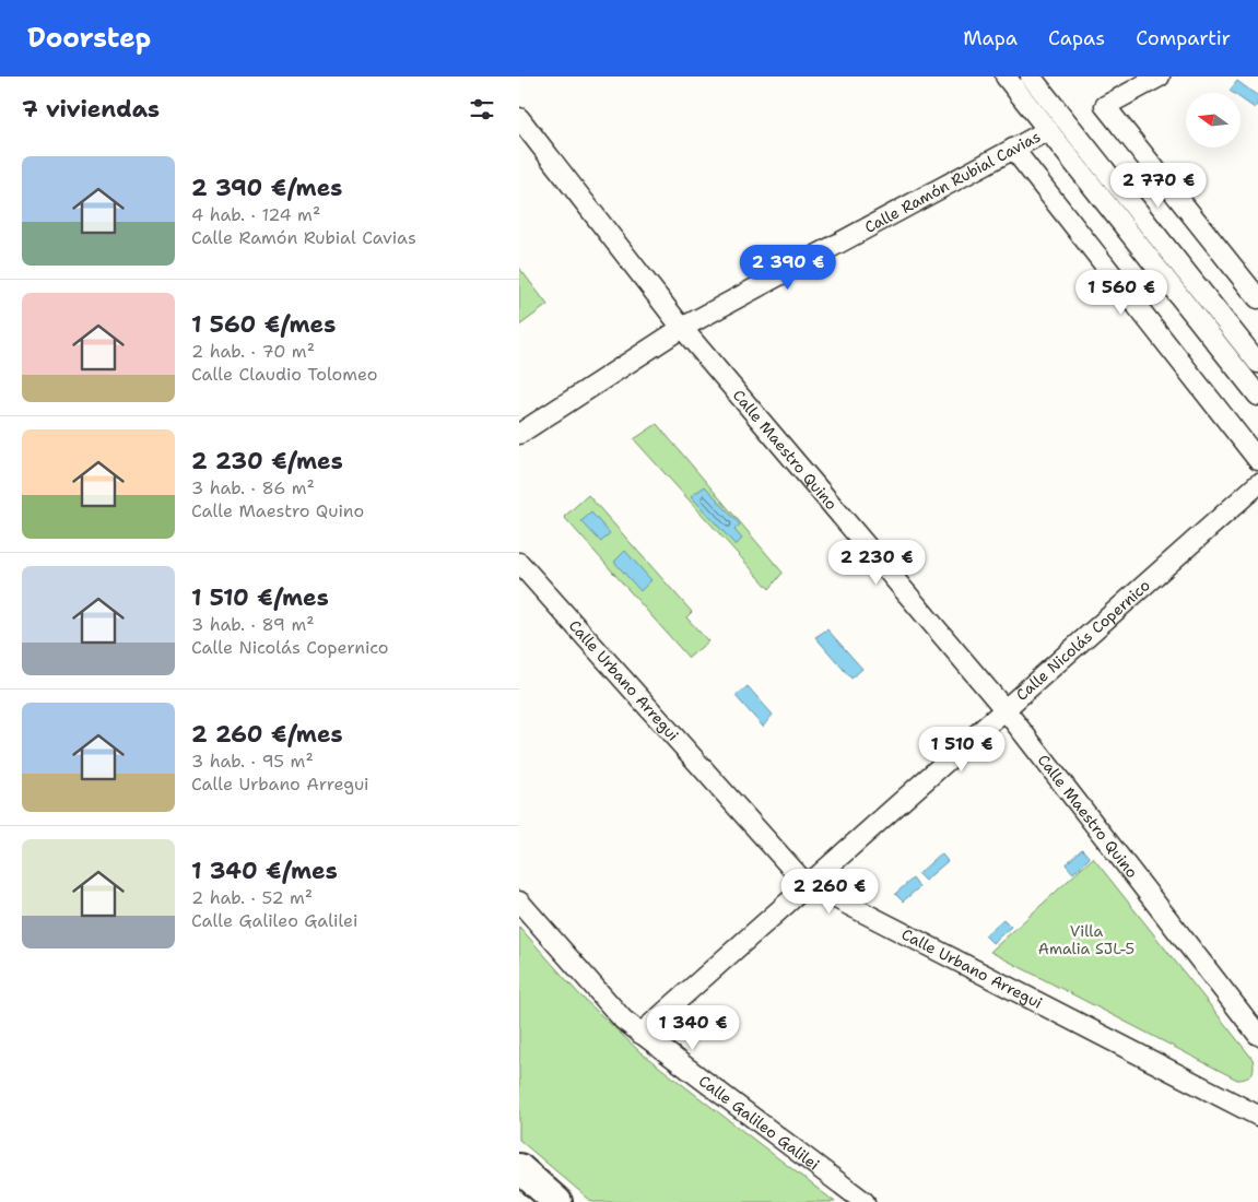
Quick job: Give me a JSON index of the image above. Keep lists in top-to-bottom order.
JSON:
{
  "streets": {
    "street": [
      "Calle Ramón Rubial Cavias",
      "Calle Maestro Quino",
      "Calle Nicolás Copernico",
      "Calle Urbano Arregui",
      "Calle Galileo Galilei"
    ]
  },
  "crossings": [
    ["Calle Ramón Rubial Cavias", "Calle Maestro Quino"],
    ["Calle Maestro Quino", "Calle Nicolás Copernico"],
    ["Calle Nicolás Copernico", "Calle Urbano Arregui"],
    ["Calle Nicolás Copernico", "Calle Galileo Galilei"]
  ],
  "parks": ["Villa Amalia SJL-5"],
  "north": "left",
  "page": {
    "header": "Doorstep",
    "nav": ["Mapa", "Capas", "Compartir"],
    "heading": "7 viviendas",
    "list": [
      {
        "name": "2 390 €/mes",
        "note": "4 hab. · 124 m² · Calle Ramón Rubial Cavias"
      },
      {
        "name": "1 560 €/mes",
        "note": "2 hab. · 70 m² · Calle Claudio Tolomeo"
      },
      {
        "name": "2 230 €/mes",
        "note": "3 hab. · 86 m² · Calle Maestro Quino"
      },
      {
        "name": "1 510 €/mes",
        "note": "3 hab. · 89 m² · Calle Nicolás Copernico"
      },
      {
        "name": "2 260 €/mes",
        "note": "3 hab. · 95 m² · Calle Urbano Arregui"
      },
      {
        "name": "1 340 €/mes",
        "note": "2 hab. · 52 m² · Calle Galileo Galilei"
      }
    ],
    "price": [
      "2 770 €",
      "2 390 €",
      "1 560 €",
      "2 230 €",
      "1 510 €",
      "2 260 €",
      "1 340 €"
    ]
  }
}
